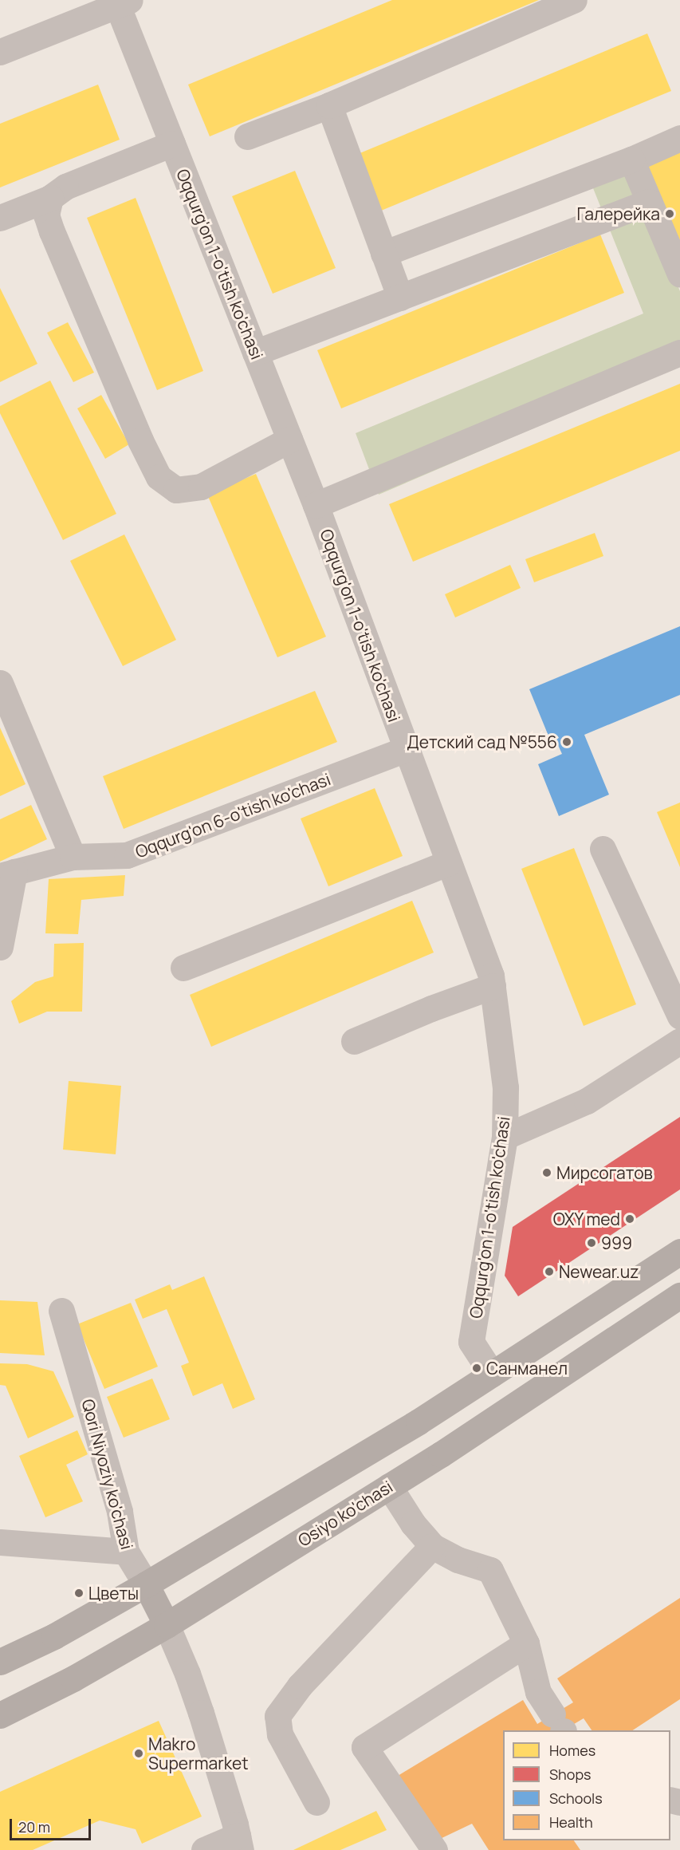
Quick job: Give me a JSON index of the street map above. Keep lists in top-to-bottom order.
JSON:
{
  "streets": {
    "main road": ["Qori Niyoziy ko'chasi", "Osiyo ko'chasi"],
    "street": ["Oqqurg'on 1-o'tish ko'chasi", "Oqqurg'on 6-o'tish ko'chasi"]
  },
  "crossings": [
    ["Oqqurg'on 1-o'tish ko'chasi", "Oqqurg'on 6-o'tish ko'chasi"],
    ["Qori Niyoziy ko'chasi", "Osiyo ko'chasi"]
  ],
  "places": [
    "Галерейка",
    "Детский сад №556",
    "Мирсогатов",
    "OXY med",
    "999",
    "Newear.uz",
    "Санманел",
    "Цветы",
    "Makro Supermarket"
  ],
  "legend": [
    "Homes",
    "Shops",
    "Schools",
    "Health"
  ],
  "scale_bar": "20 m"
}
